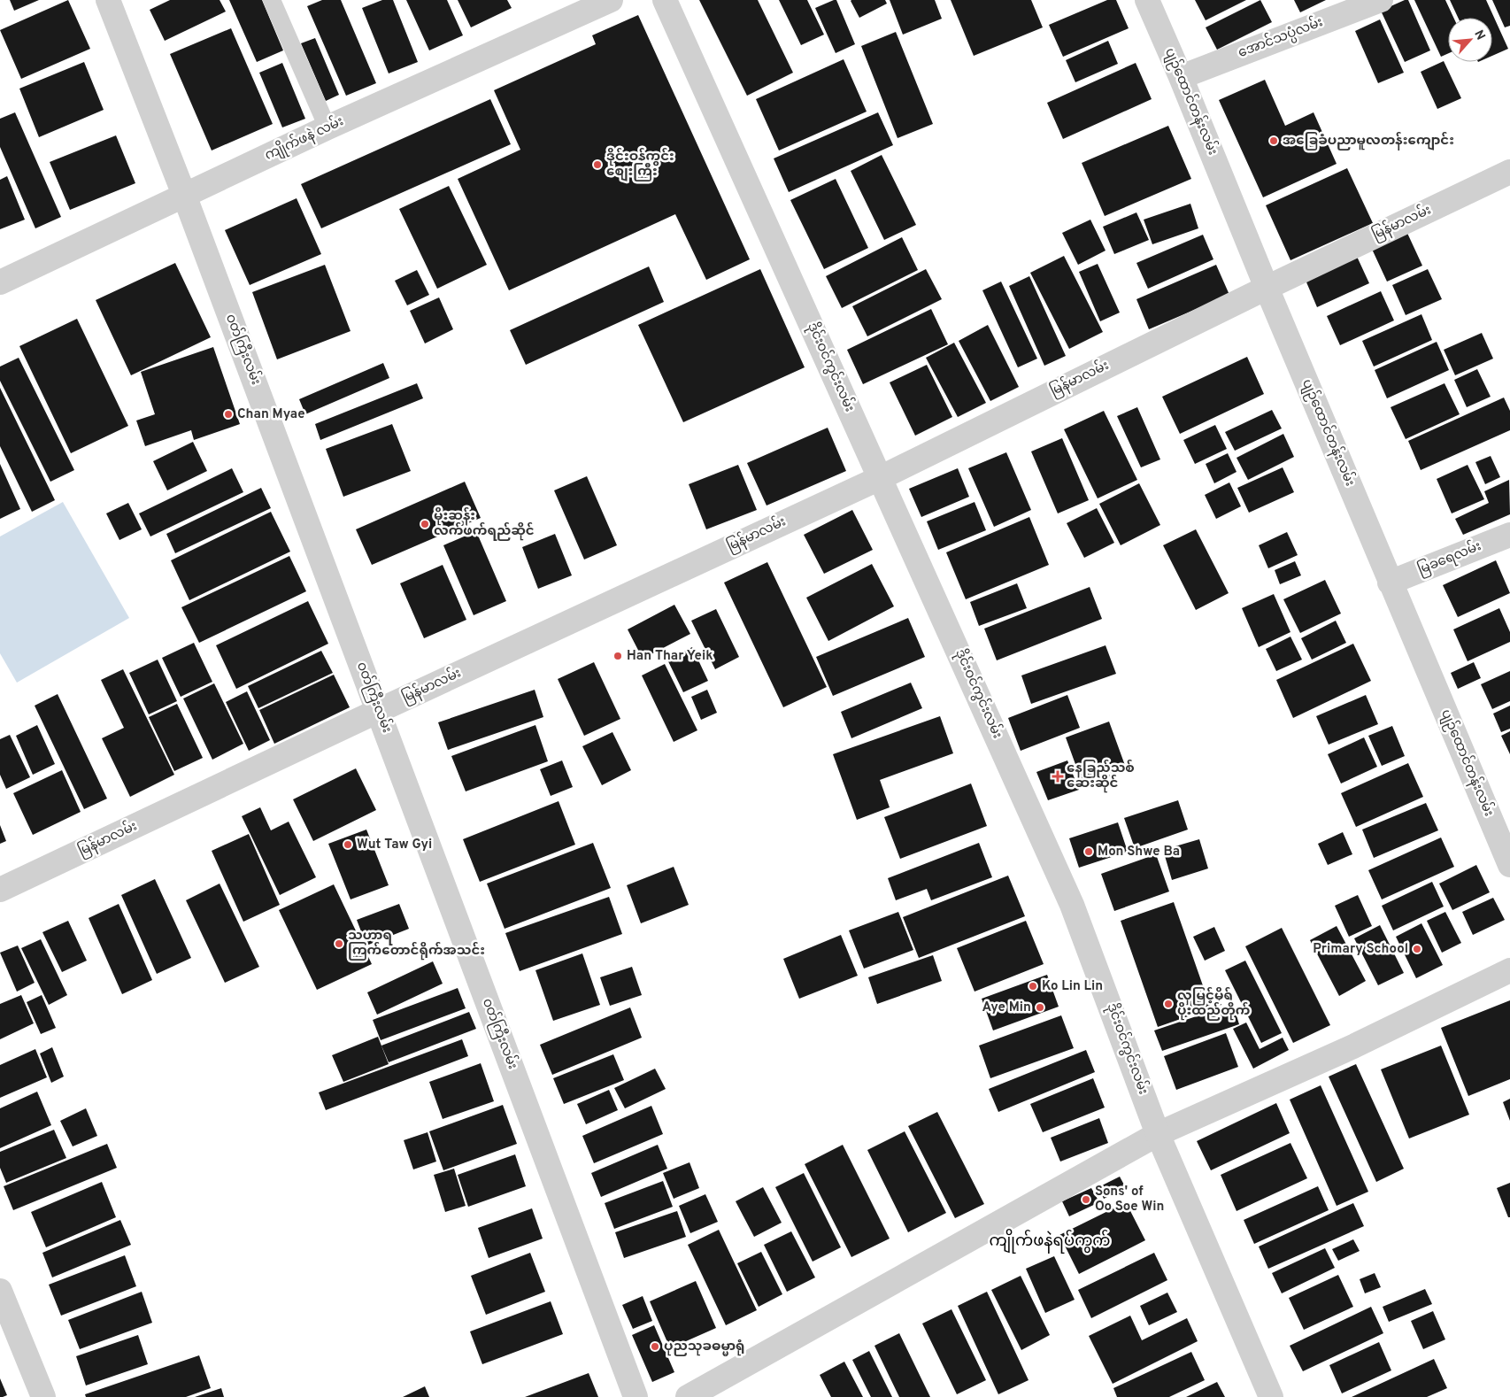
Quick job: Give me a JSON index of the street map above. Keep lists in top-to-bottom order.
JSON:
{
  "streets": {
    "street": [
      "အောင်သပ္ပံလမ်း",
      "ပျဉ်ထောင်တန်းလမ်း",
      "ကျိုက်ဖနဲ လမ်း",
      "မြန်မာလမ်း",
      "၀တ်ကြီးလမ်း",
      "ဒိုင်းဝင်ကွင်းလမ်း",
      "မြခရေလမ်း"
    ]
  },
  "crossings": [
    ["အောင်သပ္ပံလမ်း", "ပျဉ်ထောင်တန်းလမ်း"],
    ["ပျဉ်ထောင်တန်းလမ်း", "မြန်မာလမ်း"],
    ["ပျဉ်ထောင်တန်းလမ်း", "မြခရေလမ်း"],
    ["ကျိုက်ဖနဲ လမ်း", "၀တ်ကြီးလမ်း"],
    ["မြန်မာလမ်း", "၀တ်ကြီးလမ်း"],
    ["မြန်မာလမ်း", "ဒိုင်းဝင်ကွင်းလမ်း"]
  ],
  "districts": ["ကျိုက်ဖနဲရပ်ကွက်"],
  "places": {
    "other": [
      "အခြေခံပညာမူလတန်းကျောင်း",
      "ဒိုင်းဝန်ကွင်း စျေးကြီး",
      "Chan Myae",
      "မိုးဆန်း လက်ဖက်ရည်ဆိုင်",
      "Han Thar Yeik",
      "Wut Taw Gyi",
      "Mon Shwe Ba",
      "သဟာရ ကြက်တောင်ရိုက်အသင်း",
      "Primary School",
      "Ko Lin Lin",
      "လှမြင့်မိုရ် ပိုးထည်တိုက်",
      "Aye Min",
      "Sons' of Oo Soe Win",
      "ပုညသုခဓမ္မာရုံ"
    ],
    "health": ["နေခြည်သစ် ဆေးဆိုင်"]
  },
  "north": "top right"
}
